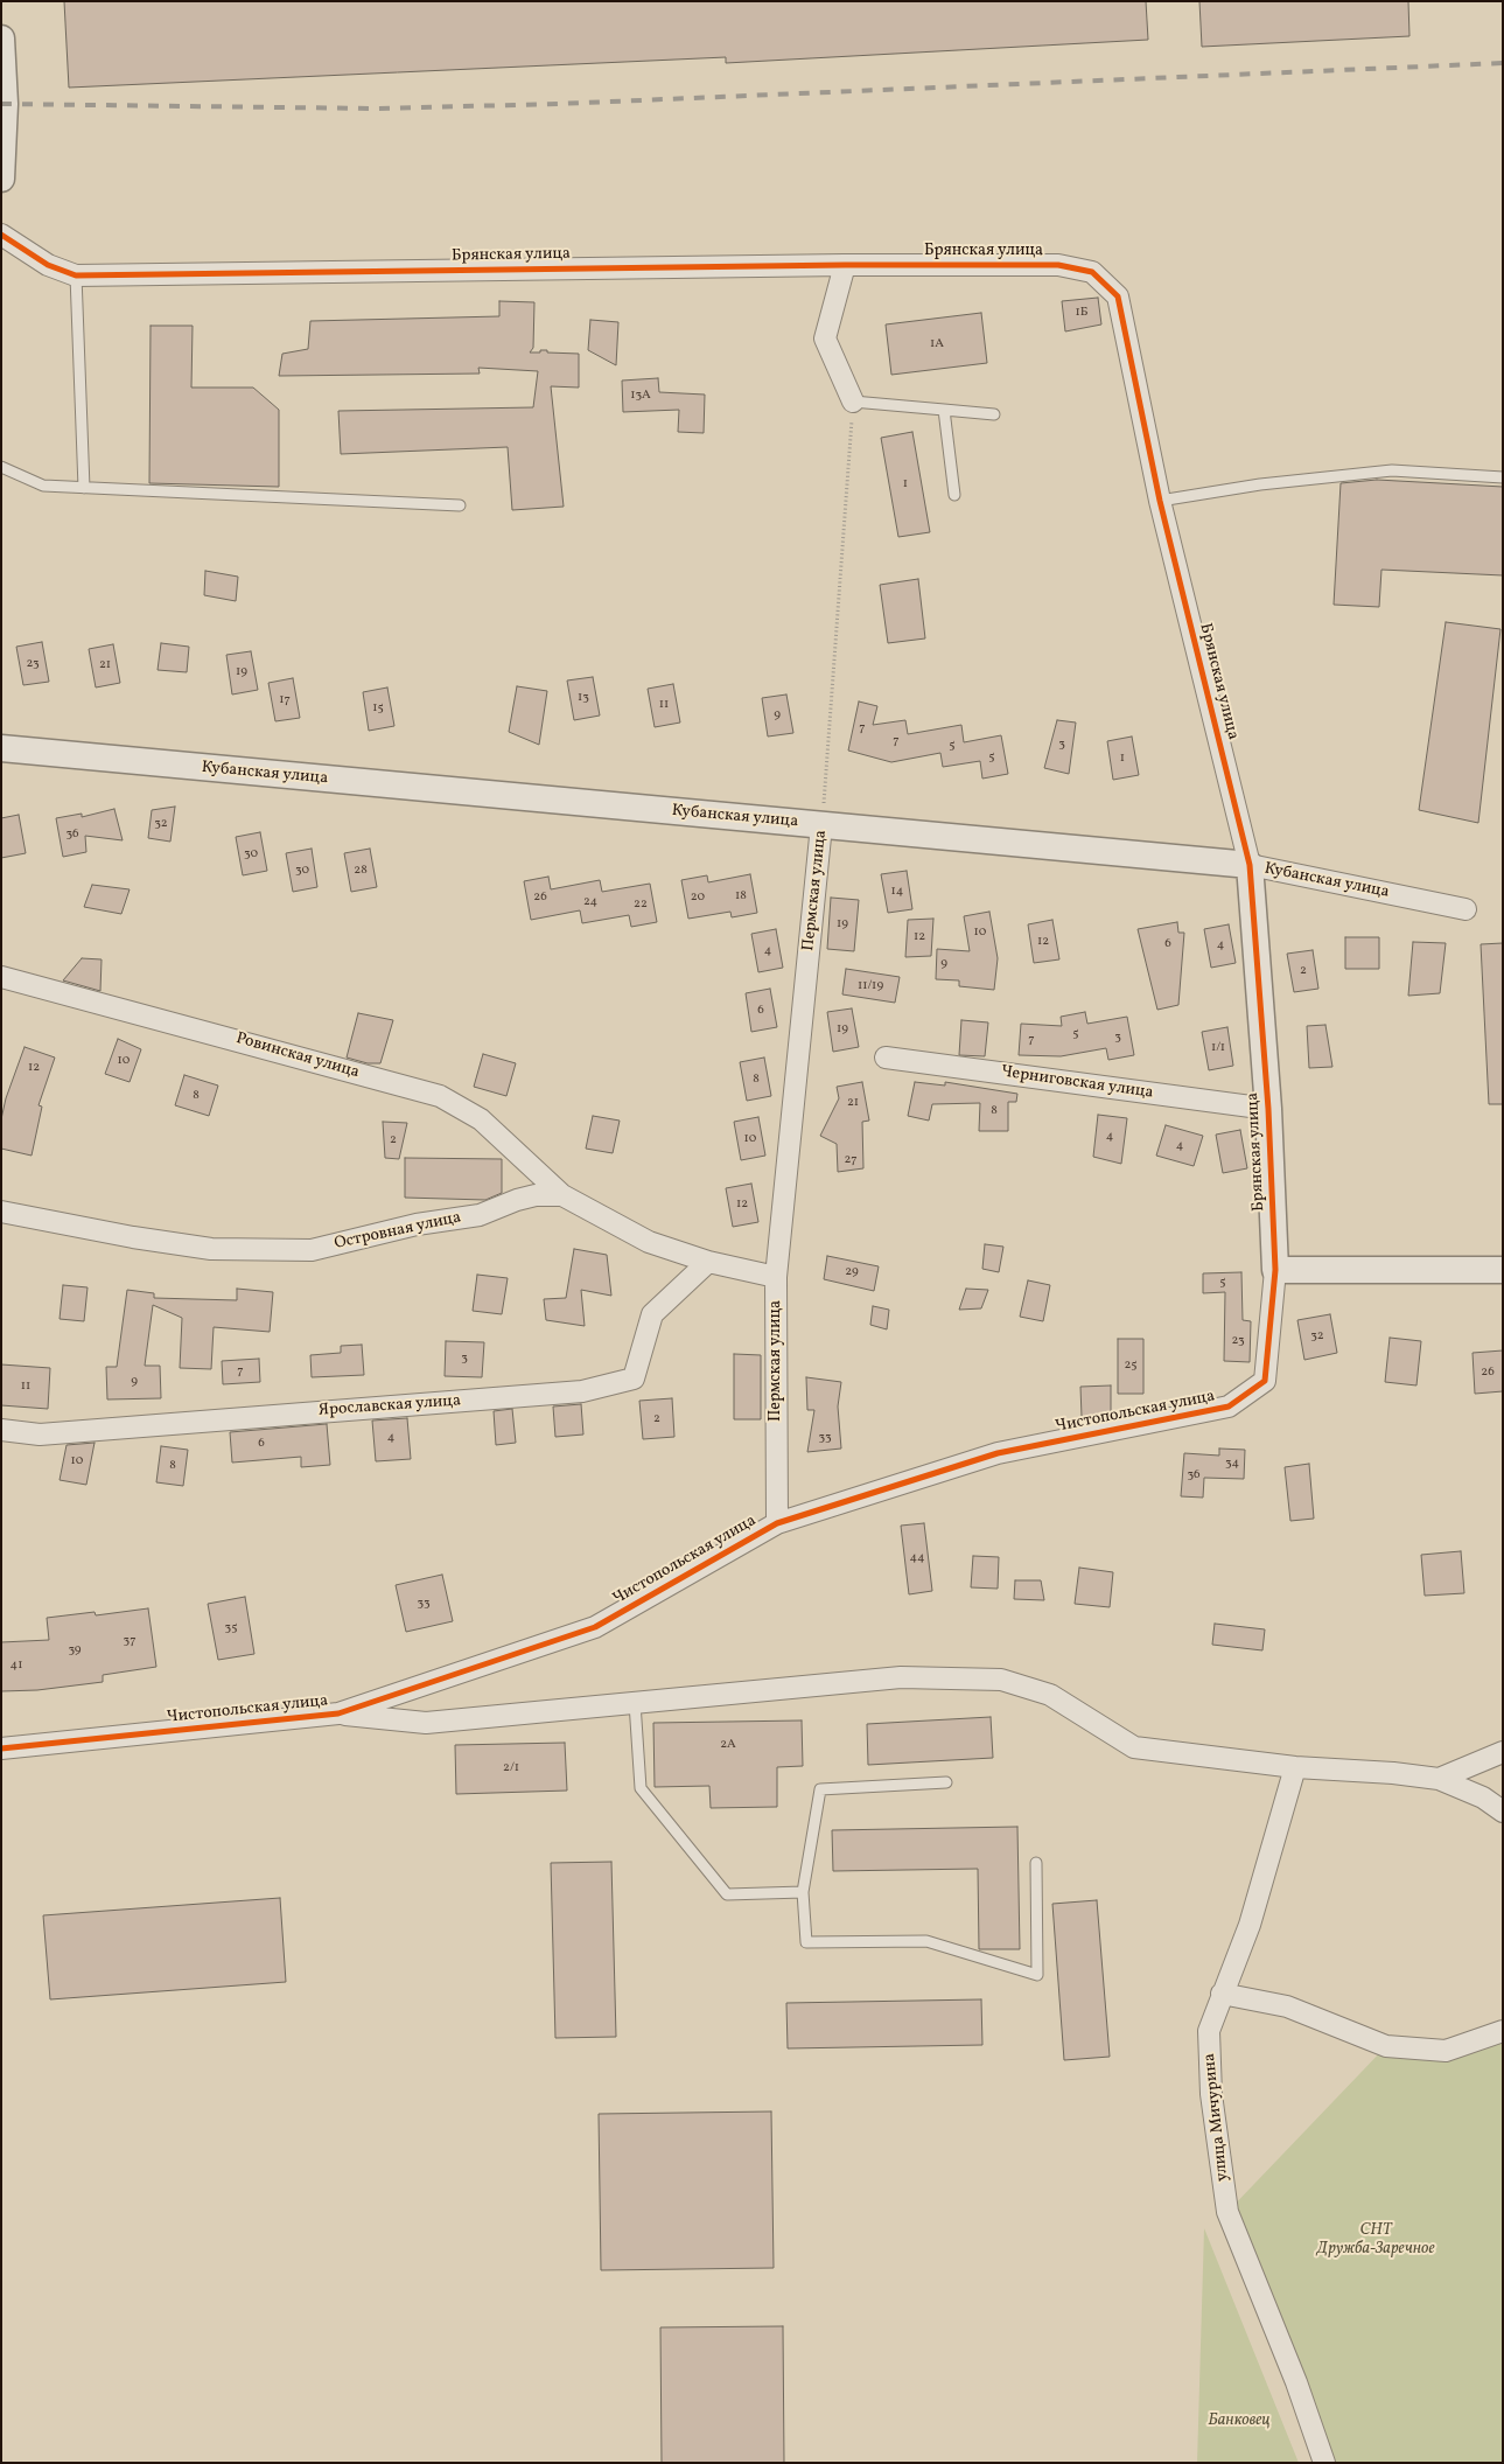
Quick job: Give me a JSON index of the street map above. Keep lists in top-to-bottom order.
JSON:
{
  "streets": {
    "street": [
      "Брянская улица",
      "Кубанская улица",
      "Пермская улица",
      "Ровинская улица",
      "Черниговская улица",
      "Островная улица",
      "Ярославская улица",
      "Чистопольская улица",
      "улица Мичурина"
    ]
  },
  "crossings": [
    ["Брянская улица", "Кубанская улица"],
    ["Брянская улица", "Черниговская улица"],
    ["Брянская улица", "Чистопольская улица"],
    ["Кубанская улица", "Пермская улица"],
    ["Пермская улица", "Островная улица"],
    ["Пермская улица", "Чистопольская улица"],
    ["Ровинская улица", "Островная улица"],
    ["Островная улица", "Ярославская улица"]
  ],
  "parks": ["СНТ Дружба-Заречное", "Банковец"],
  "house_numbers": [
    "1Б",
    "1А",
    "13А",
    "1",
    "23",
    "21",
    "19",
    "13",
    "17",
    "11",
    "15",
    "9",
    "7",
    "7",
    "3",
    "5",
    "5",
    "1",
    "32",
    "36",
    "30",
    "30",
    "28",
    "14",
    "18",
    "26",
    "20",
    "24",
    "22",
    "19",
    "10",
    "12",
    "12",
    "6",
    "4",
    "4",
    "9",
    "2",
    "11/19",
    "6",
    "19",
    "5",
    "3",
    "7",
    "1/1",
    "10",
    "12",
    "8",
    "8",
    "21",
    "8",
    "4",
    "10",
    "2",
    "4",
    "27",
    "12",
    "29",
    "5",
    "32",
    "23",
    "3",
    "25",
    "7",
    "26",
    "9",
    "11",
    "2",
    "4",
    "33",
    "6",
    "10",
    "34",
    "8",
    "36",
    "44",
    "33",
    "35",
    "37",
    "39",
    "41",
    "2А",
    "2/1"
  ]
}
